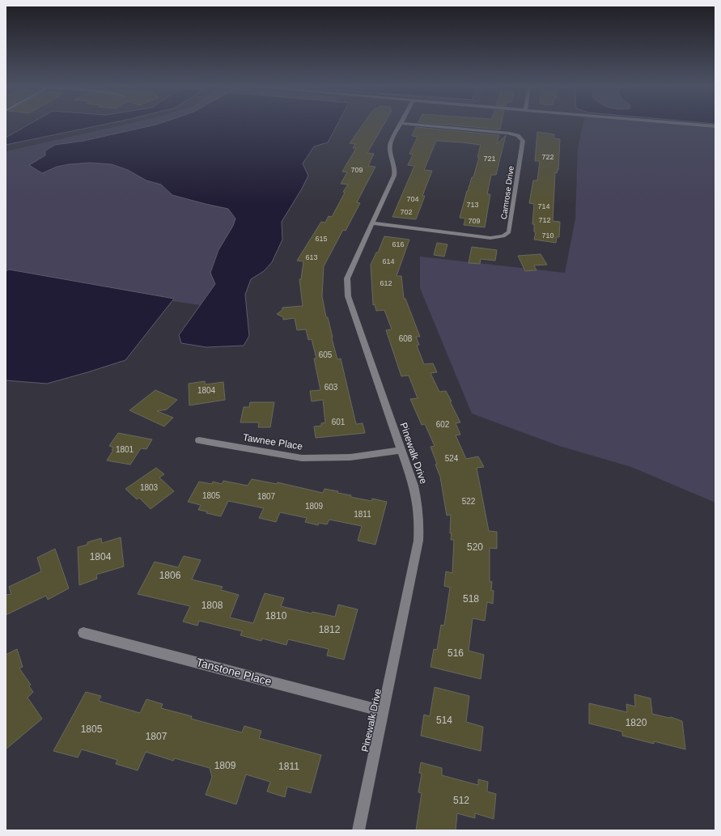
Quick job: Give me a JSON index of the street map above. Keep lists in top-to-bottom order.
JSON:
{
  "streets": {
    "street": [
      "Camrose Drive",
      "Tawnee Place",
      "Pinewalk Drive",
      "Tanstone Place"
    ]
  },
  "crossings": [
    ["Camrose Drive", "Pinewalk Drive"],
    ["Tawnee Place", "Pinewalk Drive"],
    ["Pinewalk Drive", "Tanstone Place"]
  ],
  "house_numbers": [
    "722",
    "721",
    "709",
    "704",
    "713",
    "714",
    "702",
    "712",
    "709",
    "710",
    "615",
    "616",
    "613",
    "614",
    "612",
    "608",
    "605",
    "603",
    "1804",
    "601",
    "602",
    "1801",
    "524",
    "1803",
    "1805",
    "1807",
    "522",
    "1809",
    "1811",
    "520",
    "1804",
    "1806",
    "518",
    "1808",
    "1810",
    "1812",
    "516",
    "514",
    "1820",
    "1805",
    "1807",
    "1809",
    "1811",
    "512"
  ]
}
